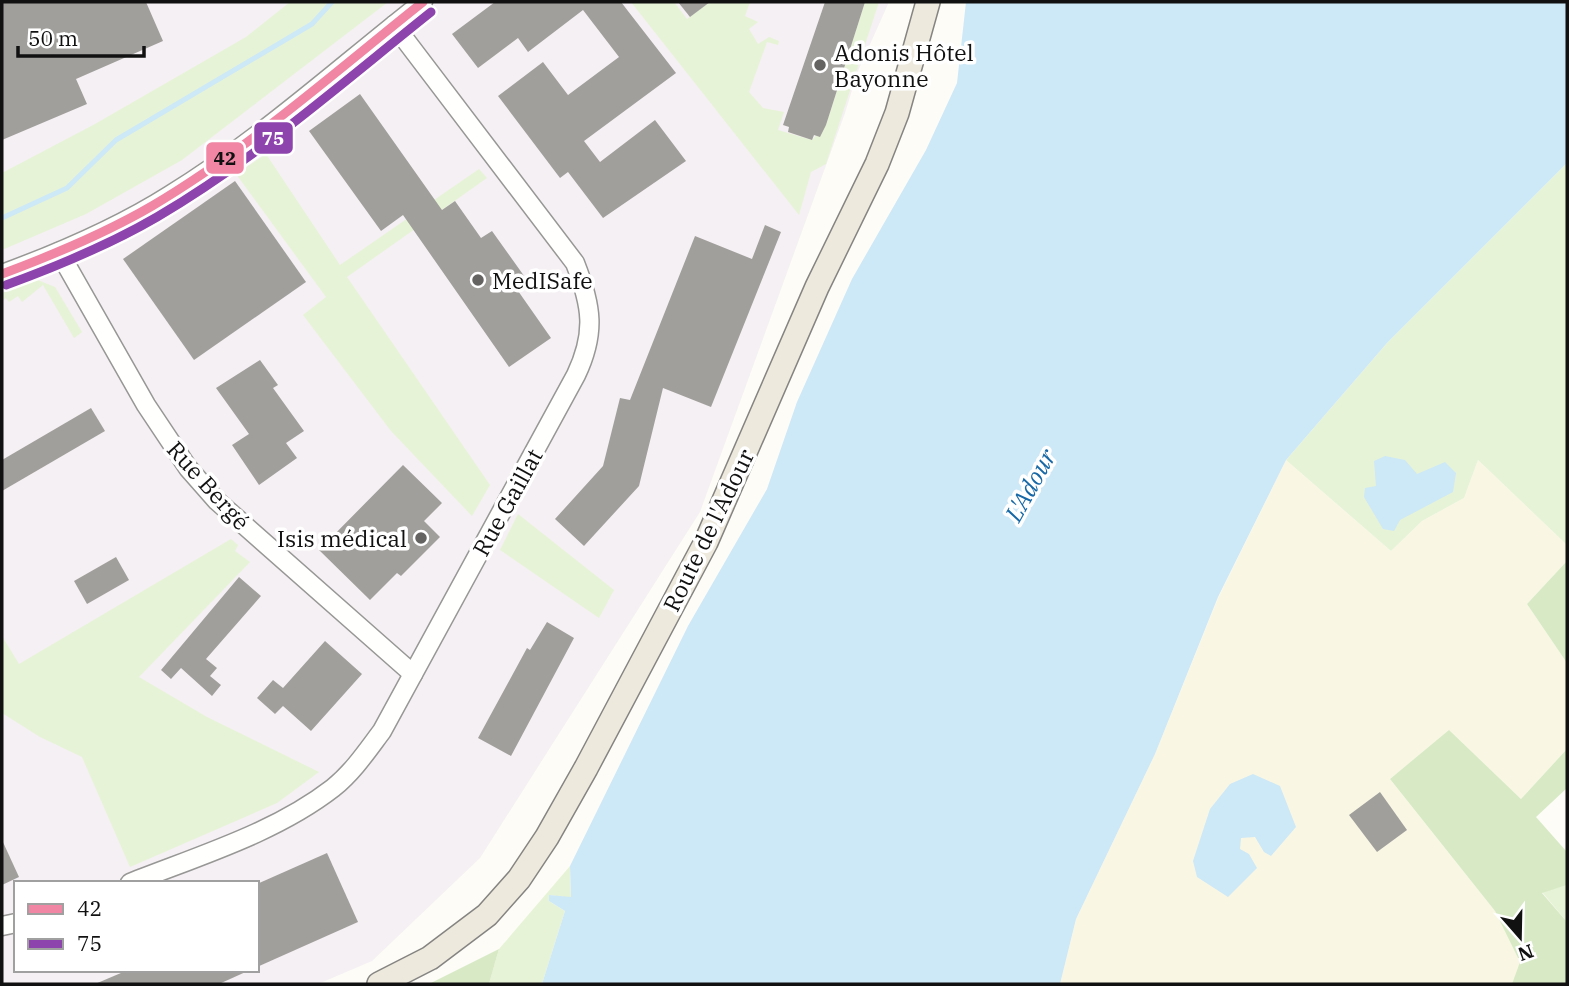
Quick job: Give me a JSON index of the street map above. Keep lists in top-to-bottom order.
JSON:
{
  "streets": {
    "main road": ["Route de l'Adour"],
    "street": ["Rue Bergé", "Rue Gaillat"]
  },
  "crossings": [
    ["Rue Bergé", "Rue Gaillat"]
  ],
  "water": ["L'Adour"],
  "places": ["Adonis Hôtel Bayonne", "MedISafe", "Isis médical"],
  "lines": ["transit line 42", "transit line 75"],
  "legend": ["42", "75"],
  "scale_bar": "50 m",
  "north": "bottom"
}
